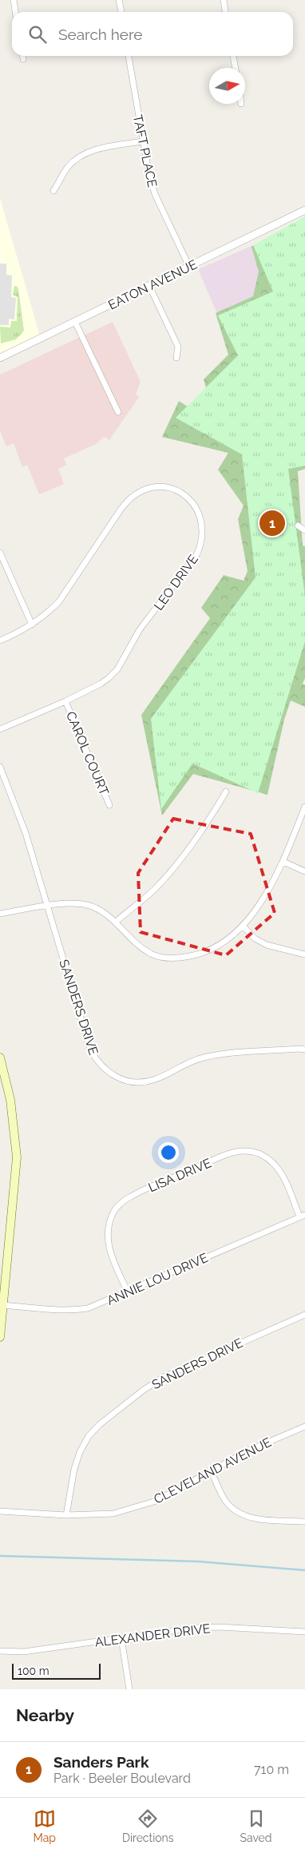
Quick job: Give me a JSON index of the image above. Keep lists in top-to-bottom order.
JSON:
{
  "streets": {
    "street": [
      "TAFT PLACE",
      "EATON AVENUE",
      "LEO DRIVE",
      "CAROL COURT",
      "SANDERS DRIVE",
      "LISA DRIVE",
      "ANNIE LOU DRIVE",
      "CLEVELAND AVENUE",
      "ALEXANDER DRIVE"
    ]
  },
  "crossings": [
    ["TAFT PLACE", "EATON AVENUE"],
    ["LEO DRIVE", "CAROL COURT"],
    ["SANDERS DRIVE", "CLEVELAND AVENUE"],
    ["LISA DRIVE", "ANNIE LOU DRIVE"]
  ],
  "scale_bar": "100 m",
  "north": "right",
  "page": {
    "search": "Search here",
    "pins": "1",
    "scale": "100 m",
    "heading": "Nearby",
    "list": [
      {
        "mark": "1",
        "name": "Sanders Park",
        "note": "Park · Beeler Boulevard",
        "value": "710 m"
      }
    ],
    "nav": ["Map", "Directions", "Saved"]
  }
}
